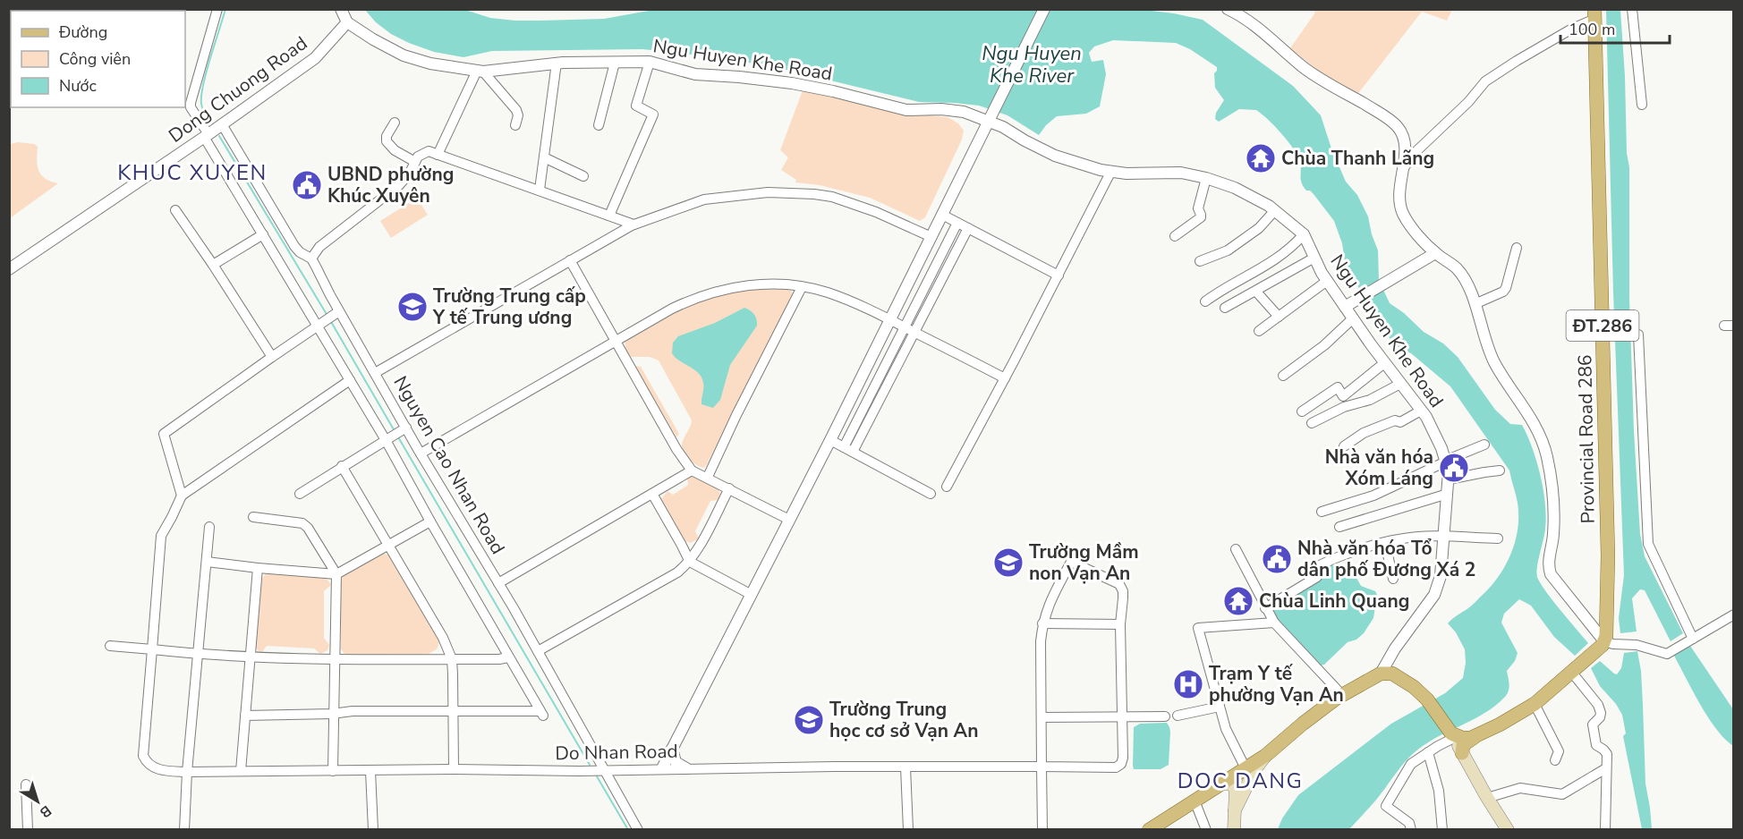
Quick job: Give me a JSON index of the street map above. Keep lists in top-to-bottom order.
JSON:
{
  "streets": {
    "main road": ["ĐT.286", "Provincial Road 286"],
    "street": [
      "Ngu Huyen Khe Road",
      "Dong Chuong Road",
      "Nguyen Cao Nhan Road",
      "Do Nhan Road"
    ]
  },
  "crossings": [
    ["Ngu Huyen Khe Road", "Dong Chuong Road"],
    ["Dong Chuong Road", "Nguyen Cao Nhan Road"],
    ["Nguyen Cao Nhan Road", "Do Nhan Road"]
  ],
  "districts": ["KHUC XUYEN", "DOC DANG"],
  "water": ["Ngu Huyen Khe River"],
  "places": {
    "temple": ["Chùa Thanh Lãng", "Chùa Linh Quang"],
    "public building": ["UBND phường Khúc Xuyên", "Nhà văn hóa Xóm Láng", "Nhà văn hóa Tổ dân phố Đương Xá 2"],
    "school or university": ["Trường Trung cấp Y tế Trung ương", "Trường Mầm non Vạn An", "Trường Trung học cơ sở Vạn An"],
    "hospital": ["Trạm Y tế phường Vạn An"]
  },
  "legend": ["Đường", "Công viên", "Nước"],
  "scale_bar": "100 m",
  "north": "bottom right"
}
